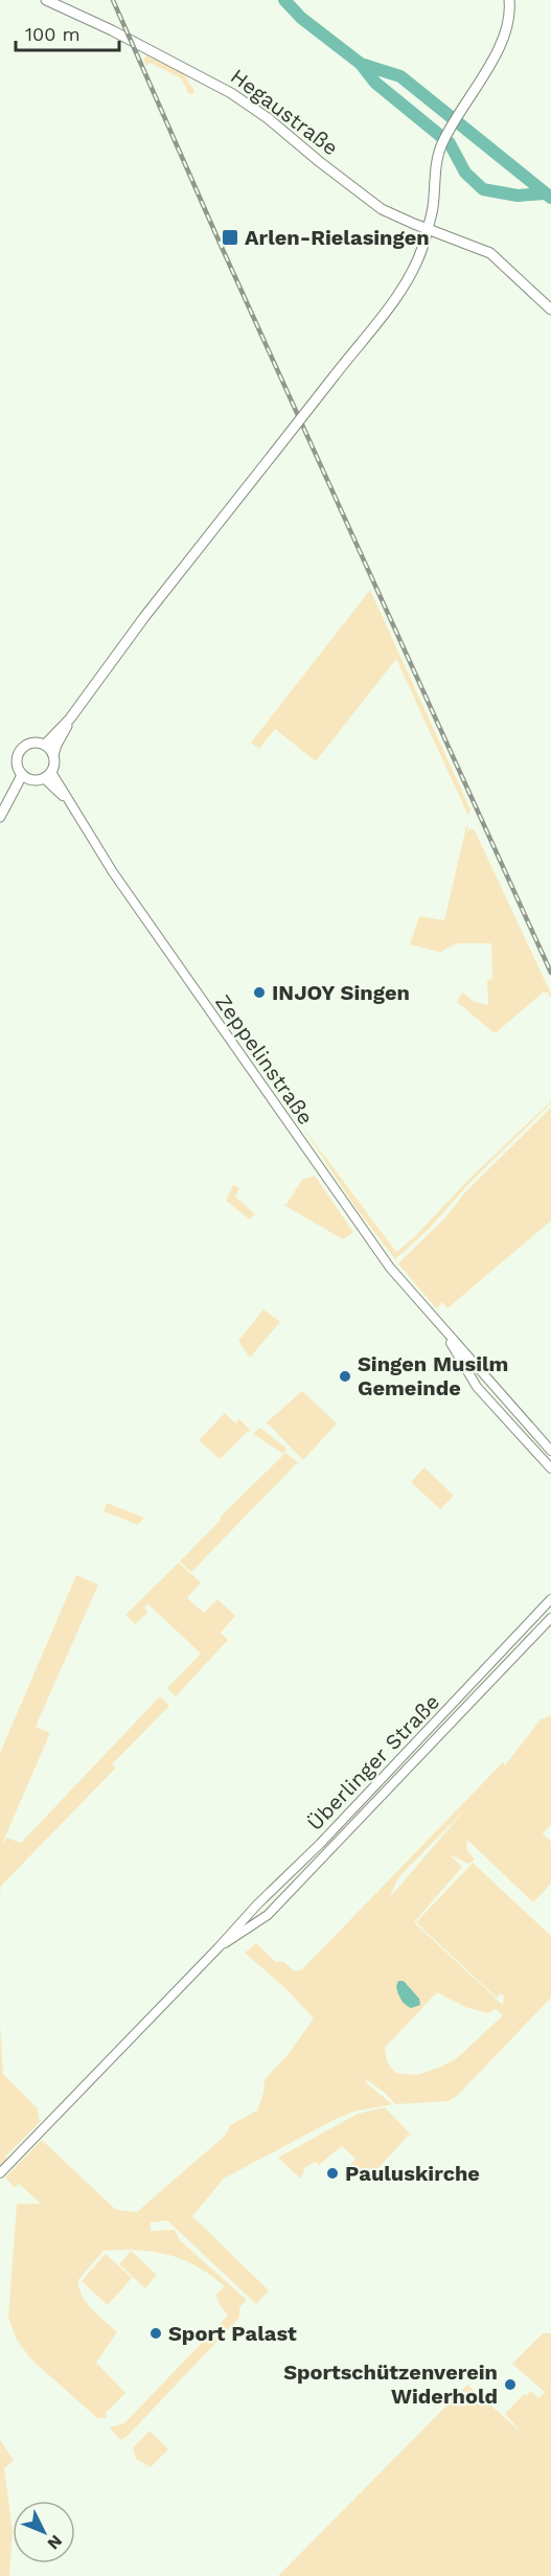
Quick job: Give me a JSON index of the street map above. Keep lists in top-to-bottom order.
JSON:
{
  "streets": {
    "main road": ["Hegaustraße"],
    "street": ["Zeppelinstraße", "Überlinger Straße"]
  },
  "places": {
    "transit": ["Arlen-Rielasingen"],
    "other": [
      "INJOY Singen",
      "Singen Musilm Gemeinde",
      "Pauluskirche",
      "Sport Palast",
      "Sportschützenverein Widerhold"
    ]
  },
  "scale_bar": "100 m",
  "north": "bottom right"
}
